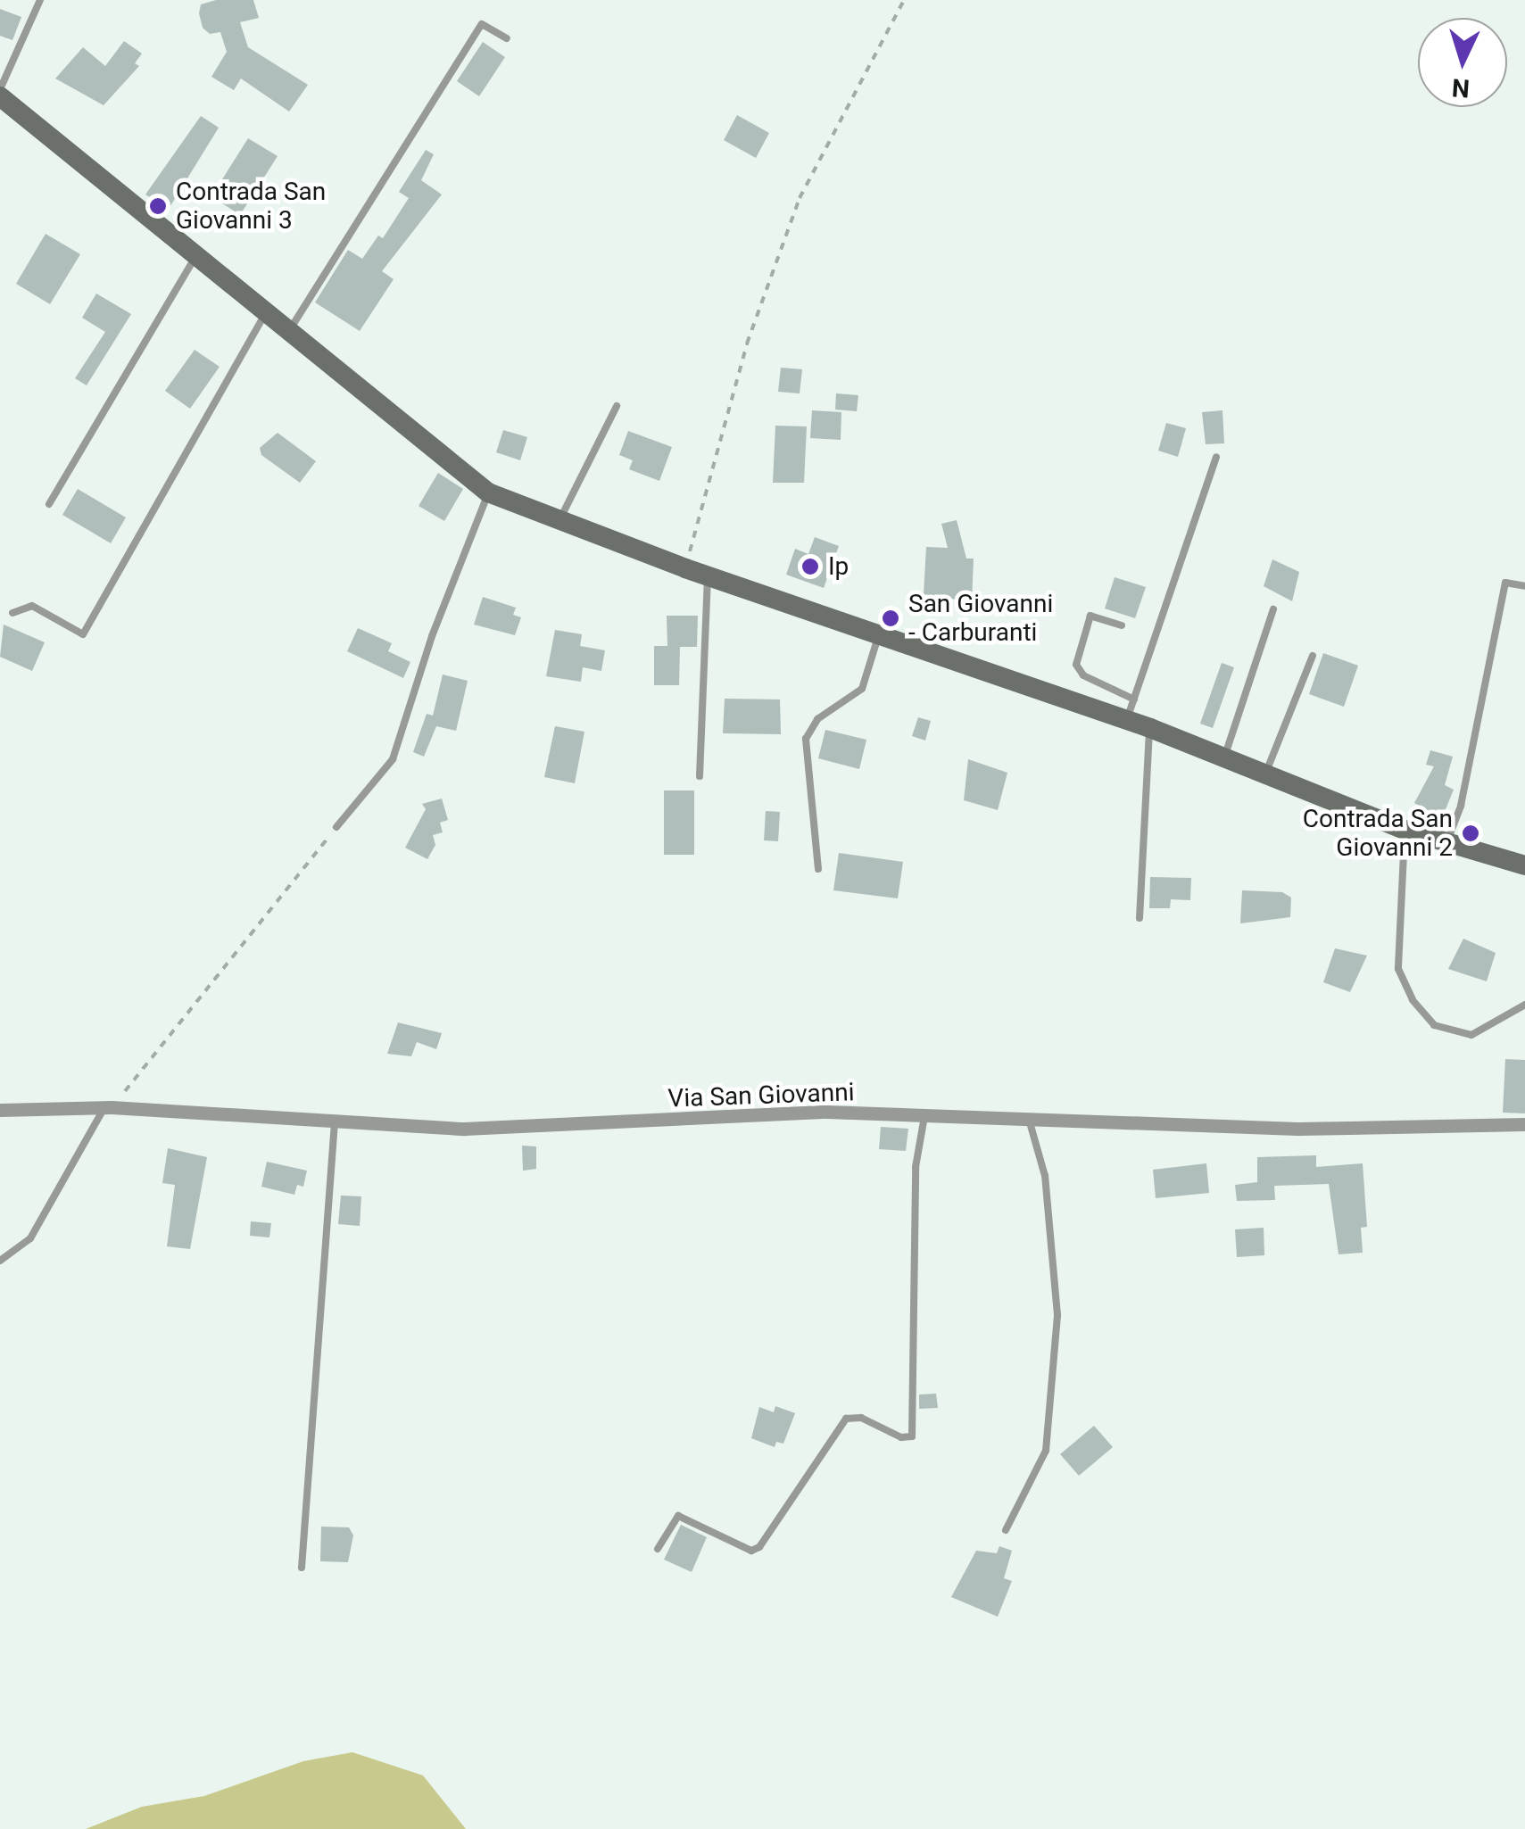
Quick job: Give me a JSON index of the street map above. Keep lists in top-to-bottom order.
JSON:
{
  "streets": {
    "street": ["Via San Giovanni"]
  },
  "places": [
    "Contrada San Giovanni 3",
    "Ip",
    "San Giovanni - Carburanti",
    "Contrada San Giovanni 2"
  ],
  "north": "bottom"
}
